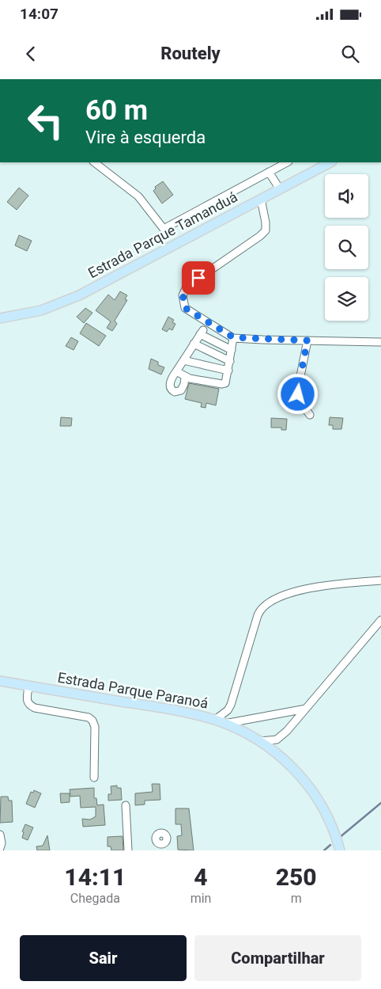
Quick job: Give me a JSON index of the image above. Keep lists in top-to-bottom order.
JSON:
{
  "streets": {
    "main road": ["Estrada Parque Tamanduá", "Estrada Parque Paranoá"]
  },
  "page": {
    "status": "14:07",
    "header": "Routely",
    "turn": ["60 m", "Vire à esquerda"],
    "eta": [
      "14:11",
      "Chegada",
      "4",
      "min",
      "250",
      "m"
    ],
    "buttons": ["Sair", "Compartilhar"]
  }
}
